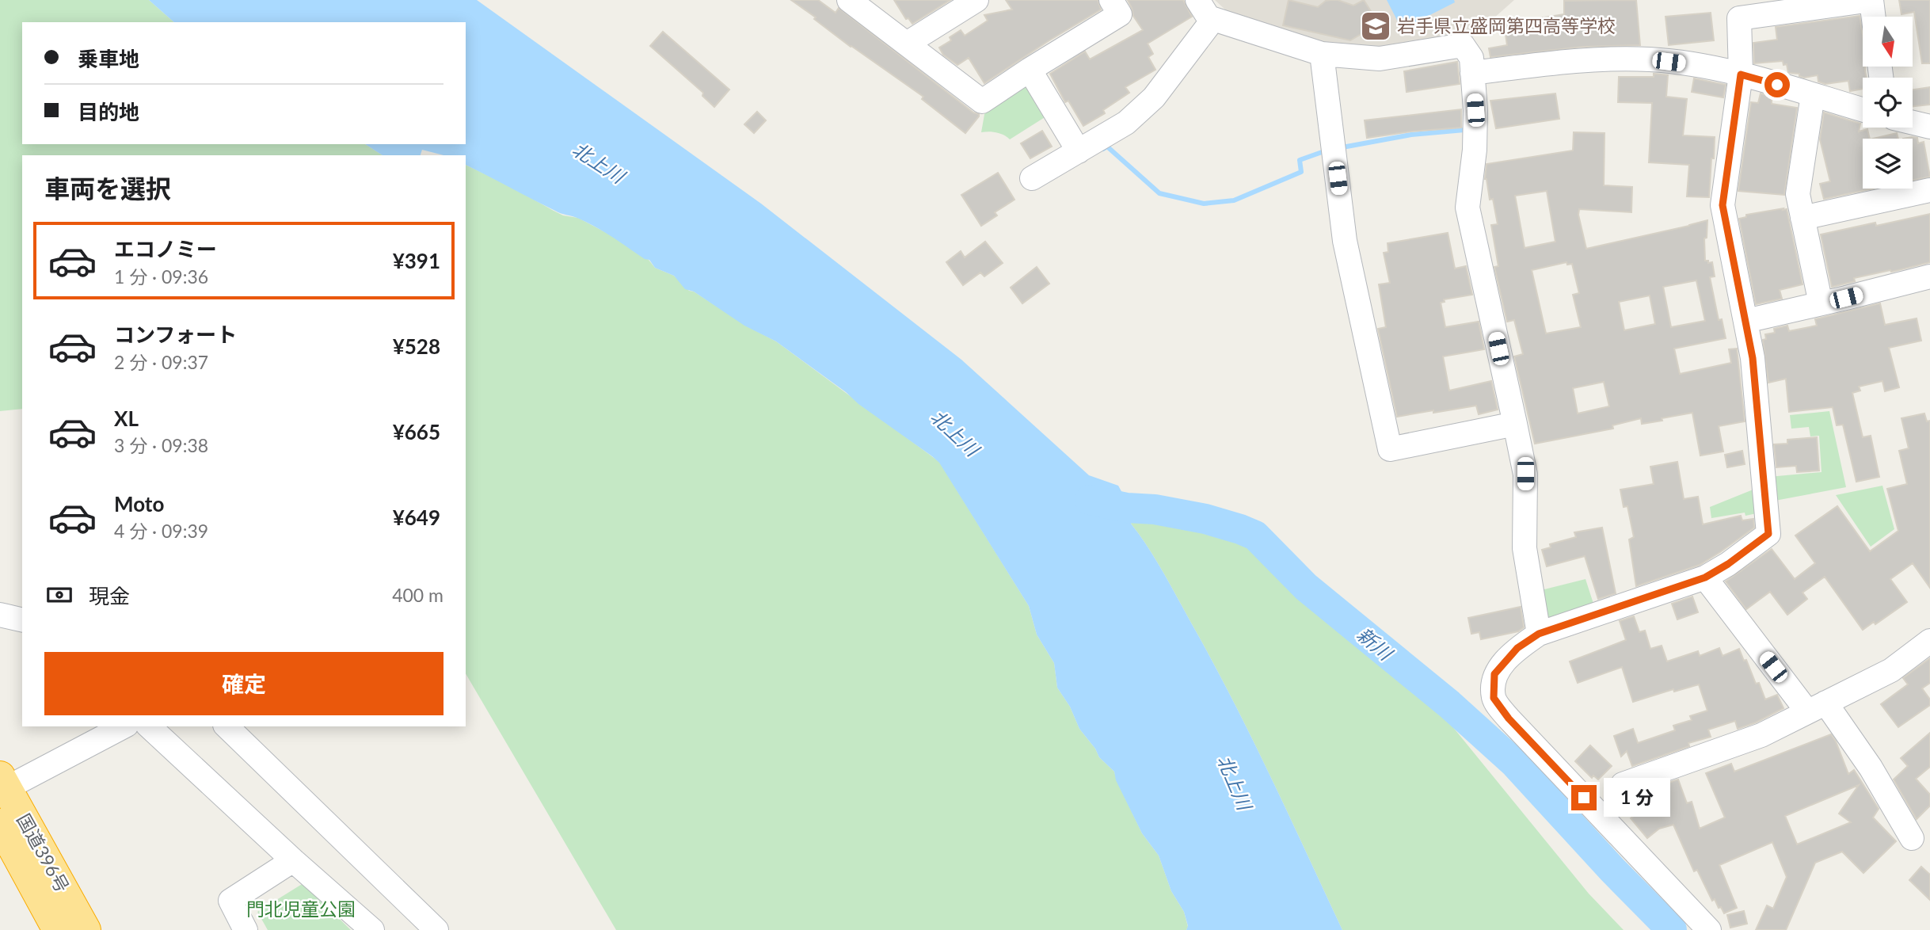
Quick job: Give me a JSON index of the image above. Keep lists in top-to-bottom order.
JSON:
{
  "streets": {
    "highway": ["国道396号"]
  },
  "water": ["北上川", "新川"],
  "parks": ["門北児童公園"],
  "places": {
    "school or university": ["岩手県立盛岡第四高等学校"]
  },
  "north": "bottom",
  "page": {
    "banner": ["乗車地", "目的地"],
    "heading": "車両を選択",
    "list": [
      {
        "name": "エコノミー",
        "note": "1 分 · 09:36",
        "value": "¥391"
      },
      {
        "name": "コンフォート",
        "note": "2 分 · 09:37",
        "value": "¥528"
      },
      {
        "name": "XL",
        "note": "3 分 · 09:38",
        "value": "¥665"
      },
      {
        "name": "Moto",
        "note": "4 分 · 09:39",
        "value": "¥649"
      }
    ],
    "pay": ["現金", "400 m"],
    "buttons": "確定",
    "bubble": "1 分"
  }
}
